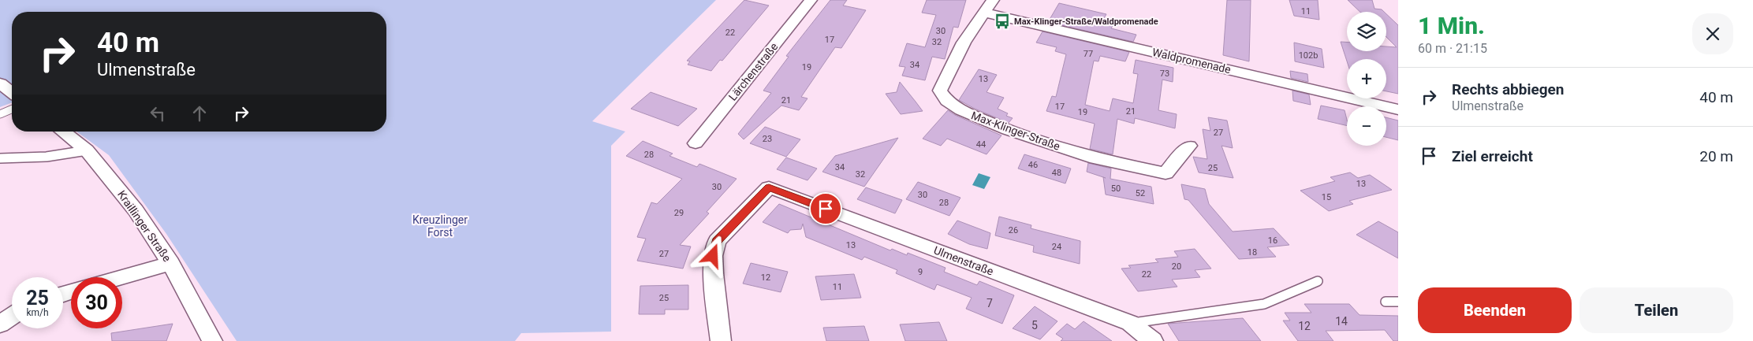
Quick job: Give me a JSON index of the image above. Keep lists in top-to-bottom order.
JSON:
{
  "streets": {
    "street": [
      "Waldpromenade",
      "Lärchenstraße",
      "Max-Klinger-Straße",
      "Kraillinger Straße",
      "Ulmenstraße"
    ]
  },
  "crossings": [
    ["Waldpromenade", "Max-Klinger-Straße"]
  ],
  "parks": ["Kreuzlinger Forst"],
  "places": {
    "bus stop": ["Max-Klinger-Straße/Waldpromenade"]
  },
  "house_numbers": [
    "11",
    "30",
    "22",
    "17",
    "32",
    "77",
    "102b",
    "34",
    "19",
    "73",
    "13",
    "21",
    "17",
    "21",
    "19",
    "27",
    "23",
    "44",
    "28",
    "46",
    "34",
    "25",
    "48",
    "32",
    "13",
    "30",
    "50",
    "52",
    "30",
    "15",
    "28",
    "29",
    "26",
    "16",
    "13",
    "24",
    "18",
    "27",
    "20",
    "9",
    "22",
    "12",
    "11",
    "25",
    "7",
    "14",
    "5",
    "12"
  ],
  "page": {
    "heading": ["1 Min.", "60 m · 21:15"],
    "map_buttons": ["+", "−"],
    "turn": ["40 m", "Ulmenstraße"],
    "list": [
      {
        "name": "Rechts abbiegen",
        "note": "Ulmenstraße",
        "value": "40 m"
      },
      {
        "name": "Ziel erreicht",
        "value": "20 m"
      }
    ],
    "speed": "25 km/h",
    "limit": "30",
    "buttons": ["Beenden", "Teilen"]
  }
}
